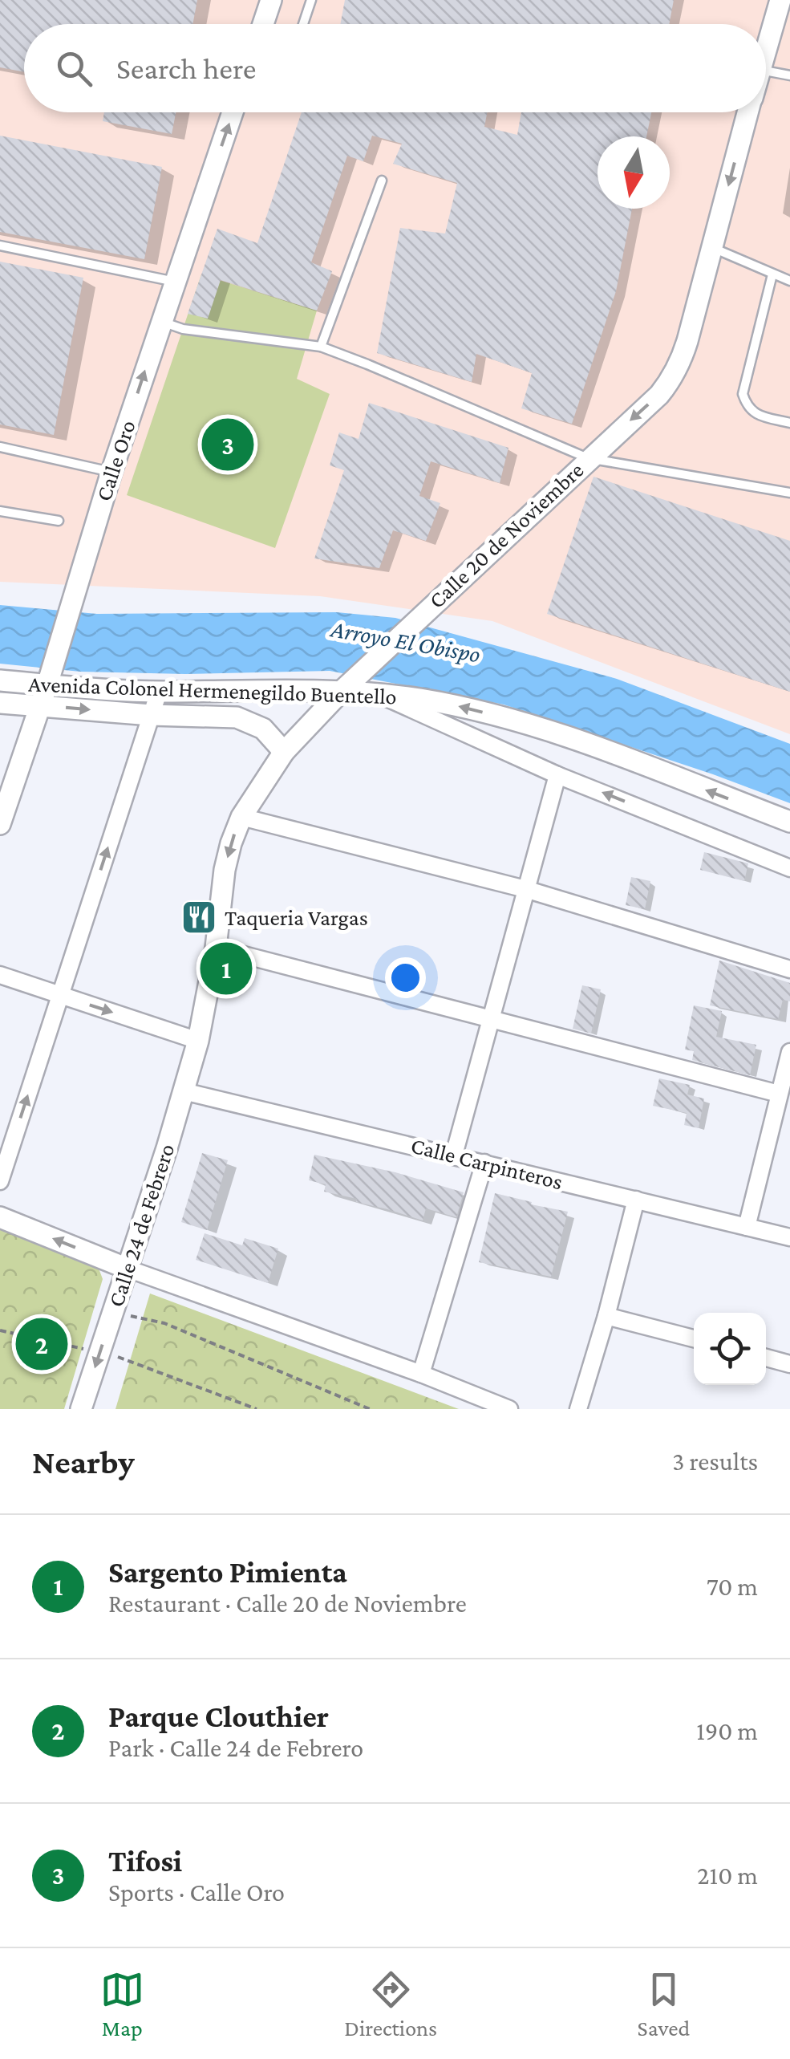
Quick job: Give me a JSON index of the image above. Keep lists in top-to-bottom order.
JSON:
{
  "streets": {
    "street": [
      "Calle Oro",
      "Calle 20 de Noviembre",
      "Avenida Colonel Hermenegildo Buentello",
      "Calle Carpinteros",
      "Calle 24 de Febrero"
    ]
  },
  "crossings": [
    ["Calle Oro", "Avenida Colonel Hermenegildo Buentello"],
    ["Calle 20 de Noviembre", "Avenida Colonel Hermenegildo Buentello"],
    ["Calle 20 de Noviembre", "Calle 24 de Febrero"],
    ["Calle Carpinteros", "Calle 24 de Febrero"]
  ],
  "one_way": ["Calle Oro"],
  "water": ["Arroyo El Obispo"],
  "places": {
    "restaurant": ["Taqueria Vargas"]
  },
  "north": "bottom",
  "page": {
    "search": "Search here",
    "pins": ["3", "1", "2"],
    "heading": ["Nearby", "3 results"],
    "list": [
      {
        "mark": "1",
        "name": "Sargento Pimienta",
        "note": "Restaurant · Calle 20 de Noviembre",
        "value": "70 m"
      },
      {
        "mark": "2",
        "name": "Parque Clouthier",
        "note": "Park · Calle 24 de Febrero",
        "value": "190 m"
      },
      {
        "mark": "3",
        "name": "Tifosi",
        "note": "Sports · Calle Oro",
        "value": "210 m"
      }
    ],
    "nav": ["Map", "Directions", "Saved"]
  }
}
